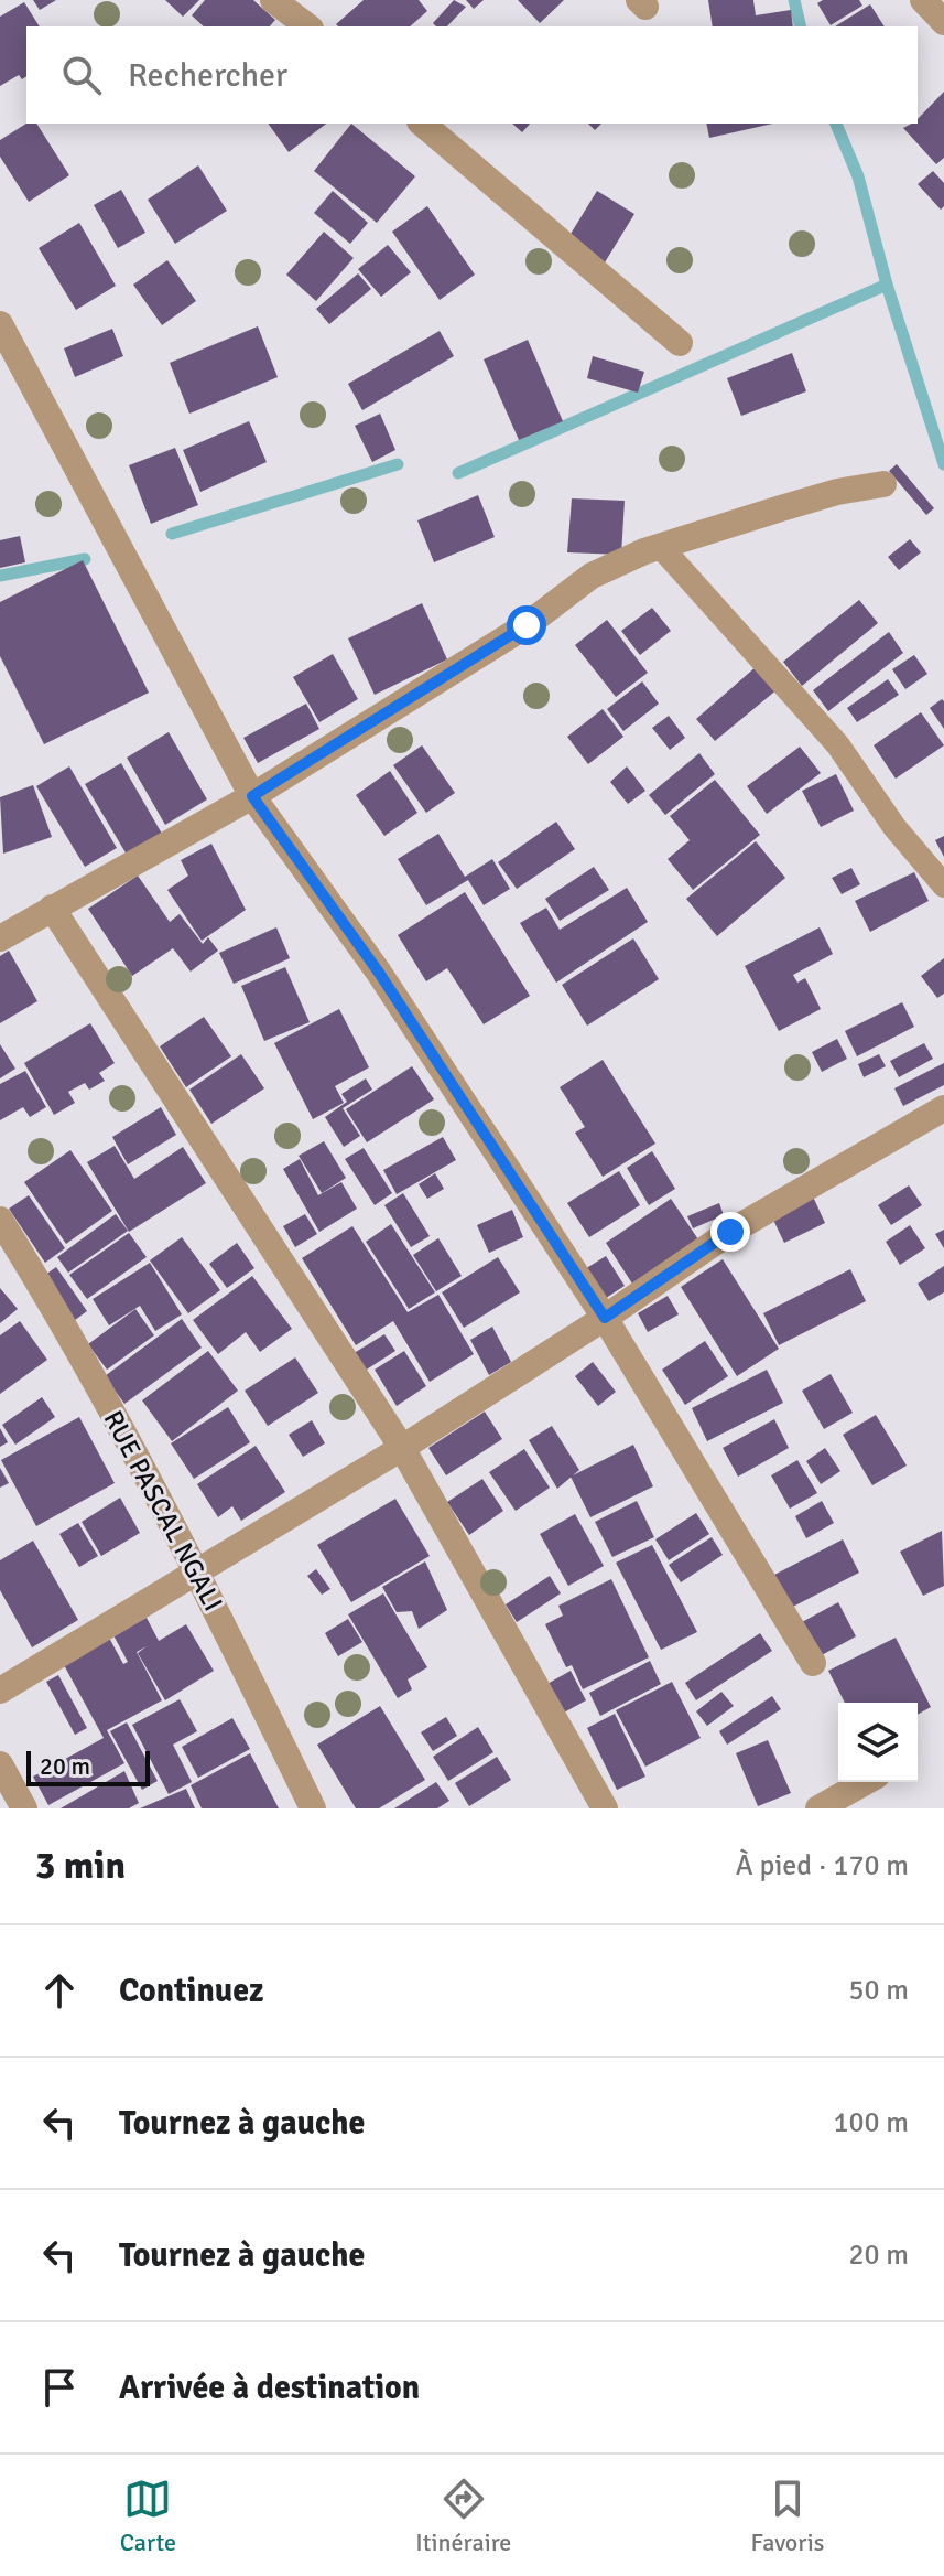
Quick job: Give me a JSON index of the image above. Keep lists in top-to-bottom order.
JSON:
{
  "streets": {
    "street": ["RUE PASCAL NGALI"]
  },
  "scale_bar": "20 m",
  "page": {
    "search": "Rechercher",
    "scale": "20 m",
    "heading": ["3 min", "À pied · 170 m"],
    "list": [
      ["Continuez", "50 m"],
      ["Tournez à gauche", "100 m"],
      ["Tournez à gauche", "20 m"],
      "Arrivée à destination"
    ],
    "nav": ["Carte", "Itinéraire", "Favoris"]
  }
}
